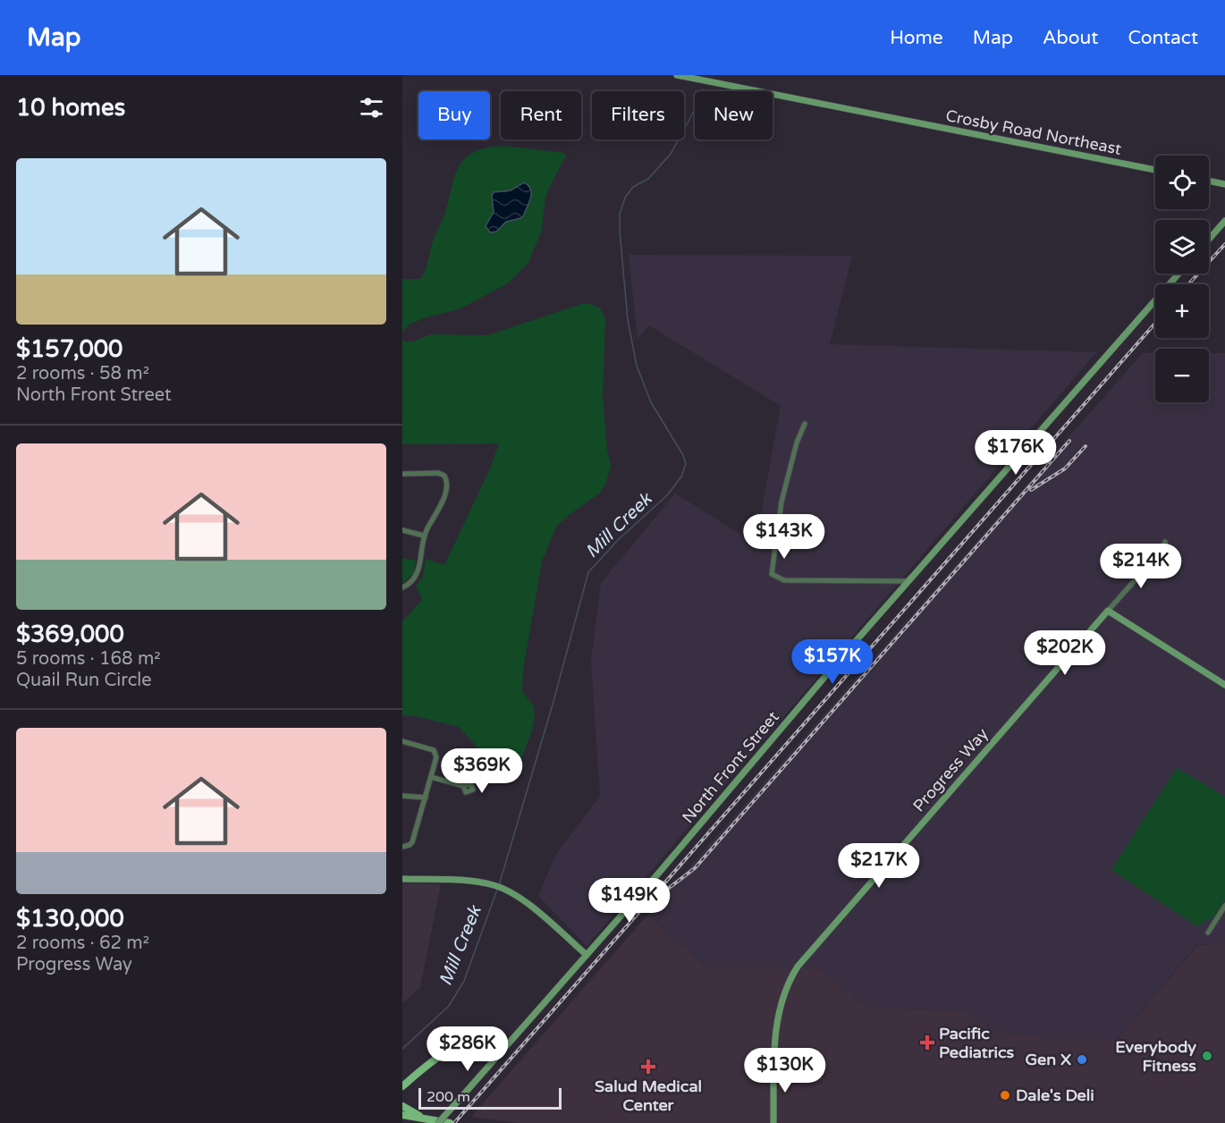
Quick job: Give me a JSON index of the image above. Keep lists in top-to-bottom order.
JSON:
{
  "streets": {
    "street": ["Crosby Road Northeast", "North Front Street", "Progress Way"]
  },
  "water": ["Mill Creek"],
  "places": {
    "health": ["Pacific Pediatrics", "Salud Medical Center"],
    "other": ["Everybody Fitness", "Gen X", "Dale's Deli"]
  },
  "scale_bar": "200 m",
  "page": {
    "header": "Map",
    "nav": [
      "Home",
      "Map",
      "About",
      "Contact"
    ],
    "heading": "10 homes",
    "chip": [
      "Buy",
      "Rent",
      "Filters",
      "New"
    ],
    "list": [
      {
        "name": "$157,000",
        "note": "2 rooms · 58 m² · North Front Street"
      },
      {
        "name": "$369,000",
        "note": "5 rooms · 168 m² · Quail Run Circle"
      },
      {
        "name": "$130,000",
        "note": "2 rooms · 62 m² · Progress Way"
      }
    ],
    "map_buttons": ["+", "−"],
    "price": [
      "$176K",
      "$143K",
      "$214K",
      "$202K",
      "$157K",
      "$369K",
      "$217K",
      "$149K",
      "$286K",
      "$130K"
    ],
    "scale": "200 m"
  }
}
